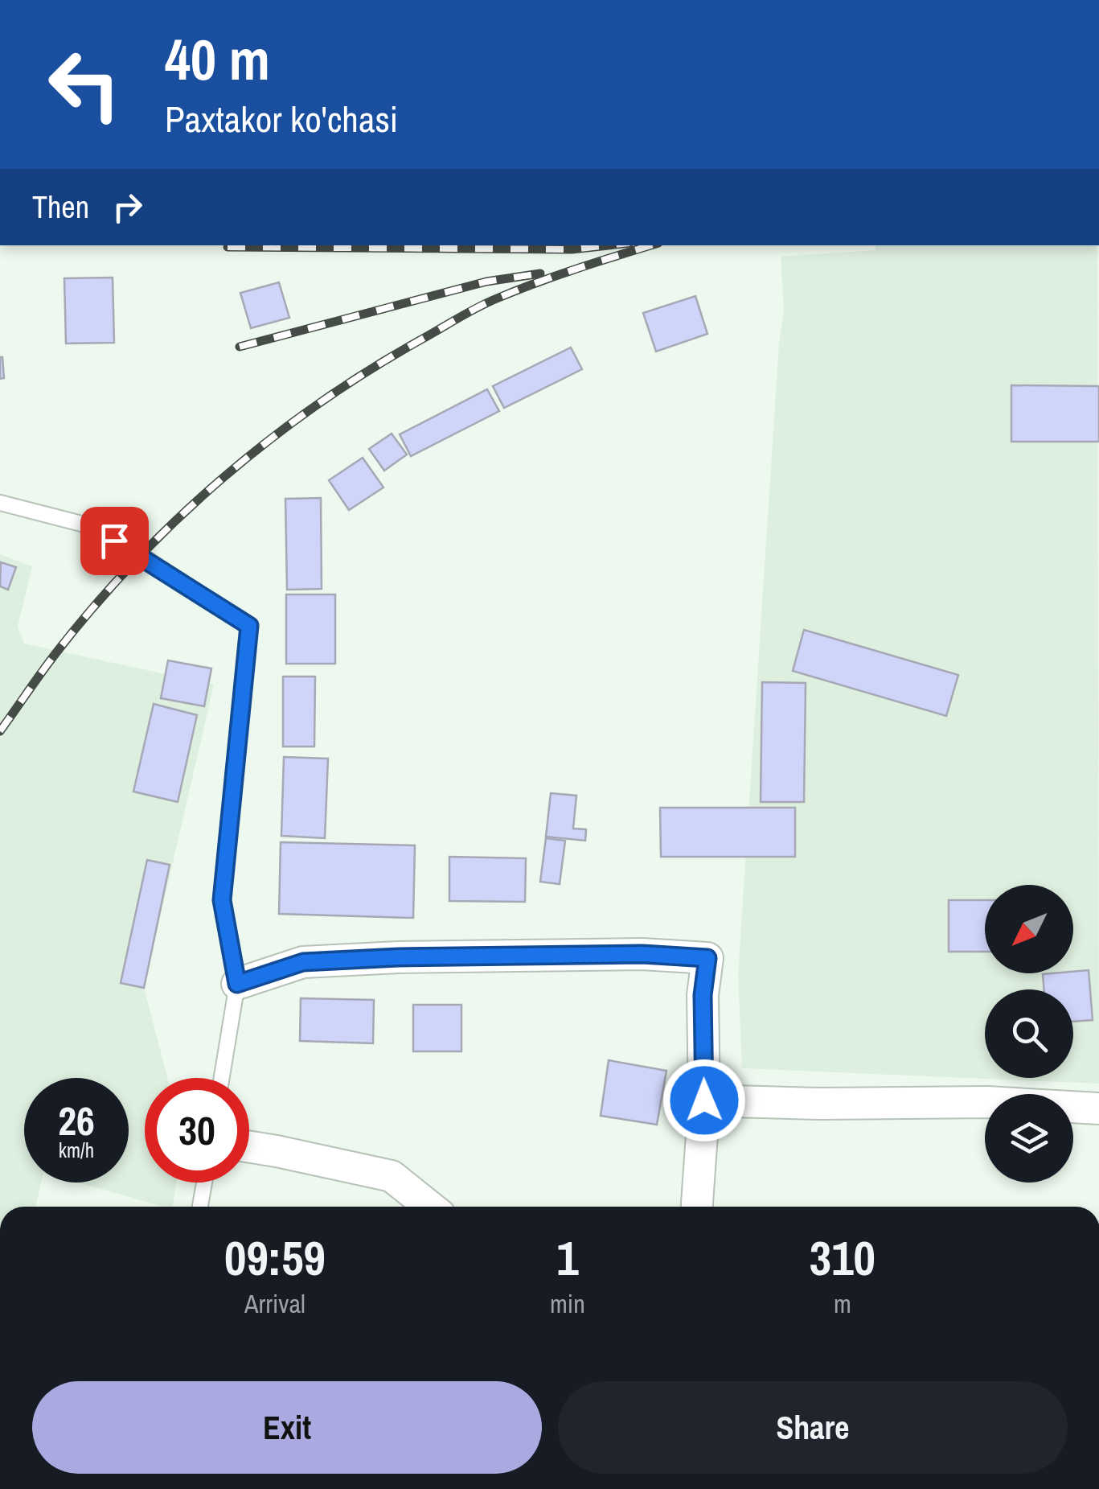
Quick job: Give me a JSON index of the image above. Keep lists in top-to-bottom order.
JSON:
{
  "north": "bottom left",
  "page": {
    "turn": ["40 m", "Paxtakor ko'chasi"],
    "then": "Then",
    "speed": "26 km/h",
    "limit": "30",
    "eta": [
      "09:59",
      "Arrival",
      "1",
      "min",
      "310",
      "m"
    ],
    "buttons": ["Exit", "Share"]
  }
}
